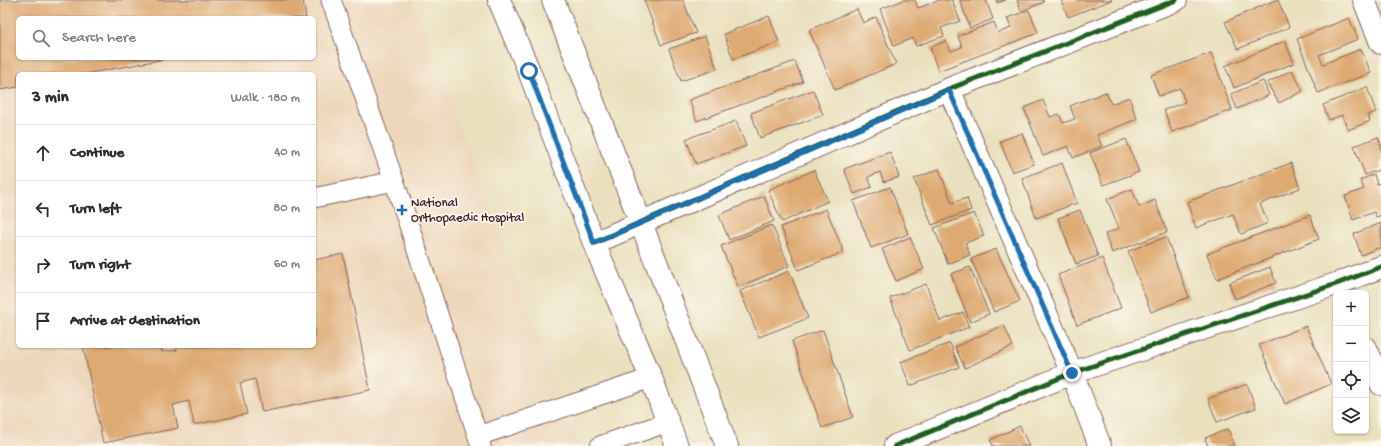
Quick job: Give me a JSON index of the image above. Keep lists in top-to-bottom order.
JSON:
{
  "places": {
    "health": ["National Orthopaedic Hospital"]
  },
  "page": {
    "search": "Search here",
    "heading": ["3 min", "Walk · 180 m"],
    "list": [
      ["Continue", "40 m"],
      ["Turn left", "80 m"],
      ["Turn right", "60 m"],
      "Arrive at destination"
    ],
    "map_buttons": ["+", "−"]
  }
}
